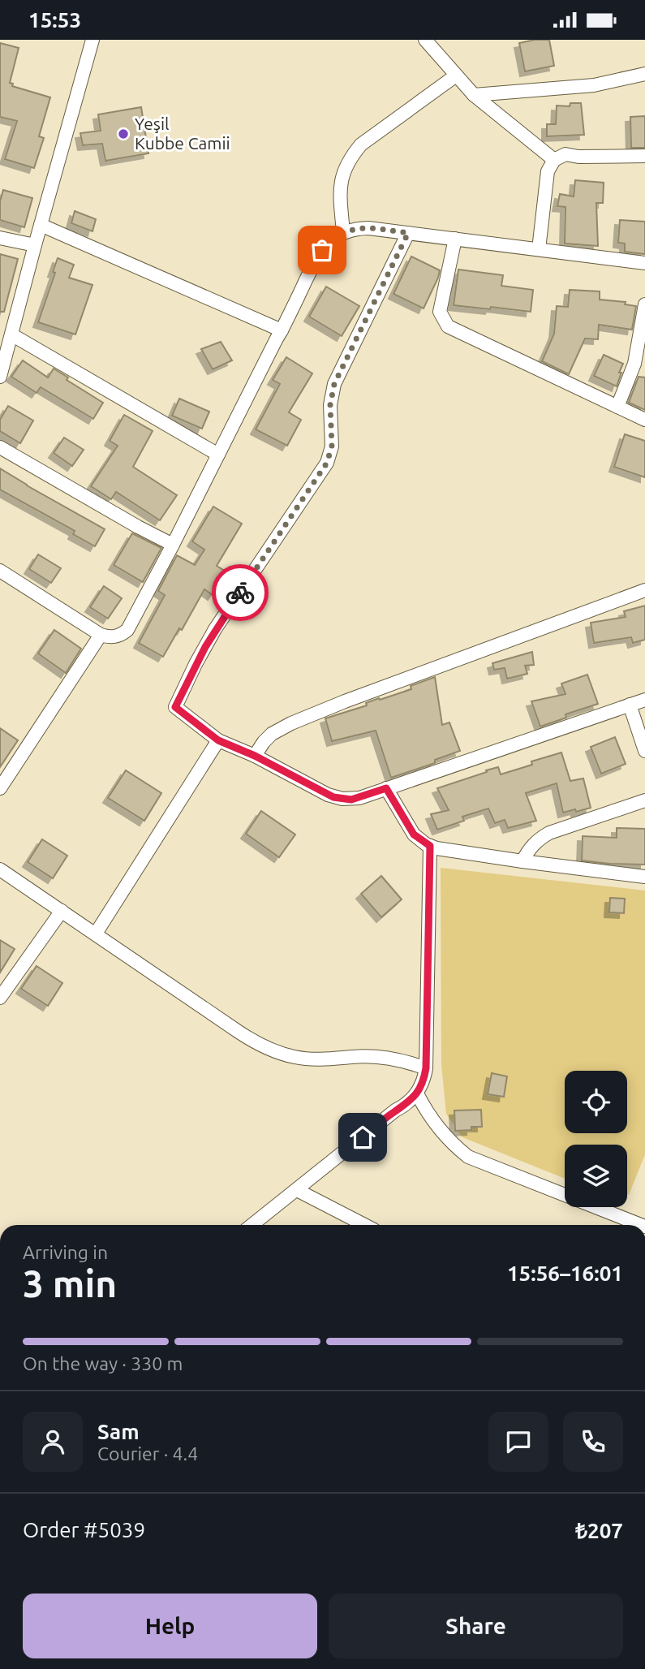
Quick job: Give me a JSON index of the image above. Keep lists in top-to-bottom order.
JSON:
{
  "places": ["Yeşil Kubbe Camii"],
  "page": {
    "status": "15:53",
    "heading": ["3 min", "Arriving in", "15:56–16:01"],
    "panel": [
      "Sam",
      "Courier · 4.4",
      "Order #5039",
      "₺207"
    ],
    "bar": "On the way · 330 m",
    "buttons": ["Help", "Share"]
  }
}
